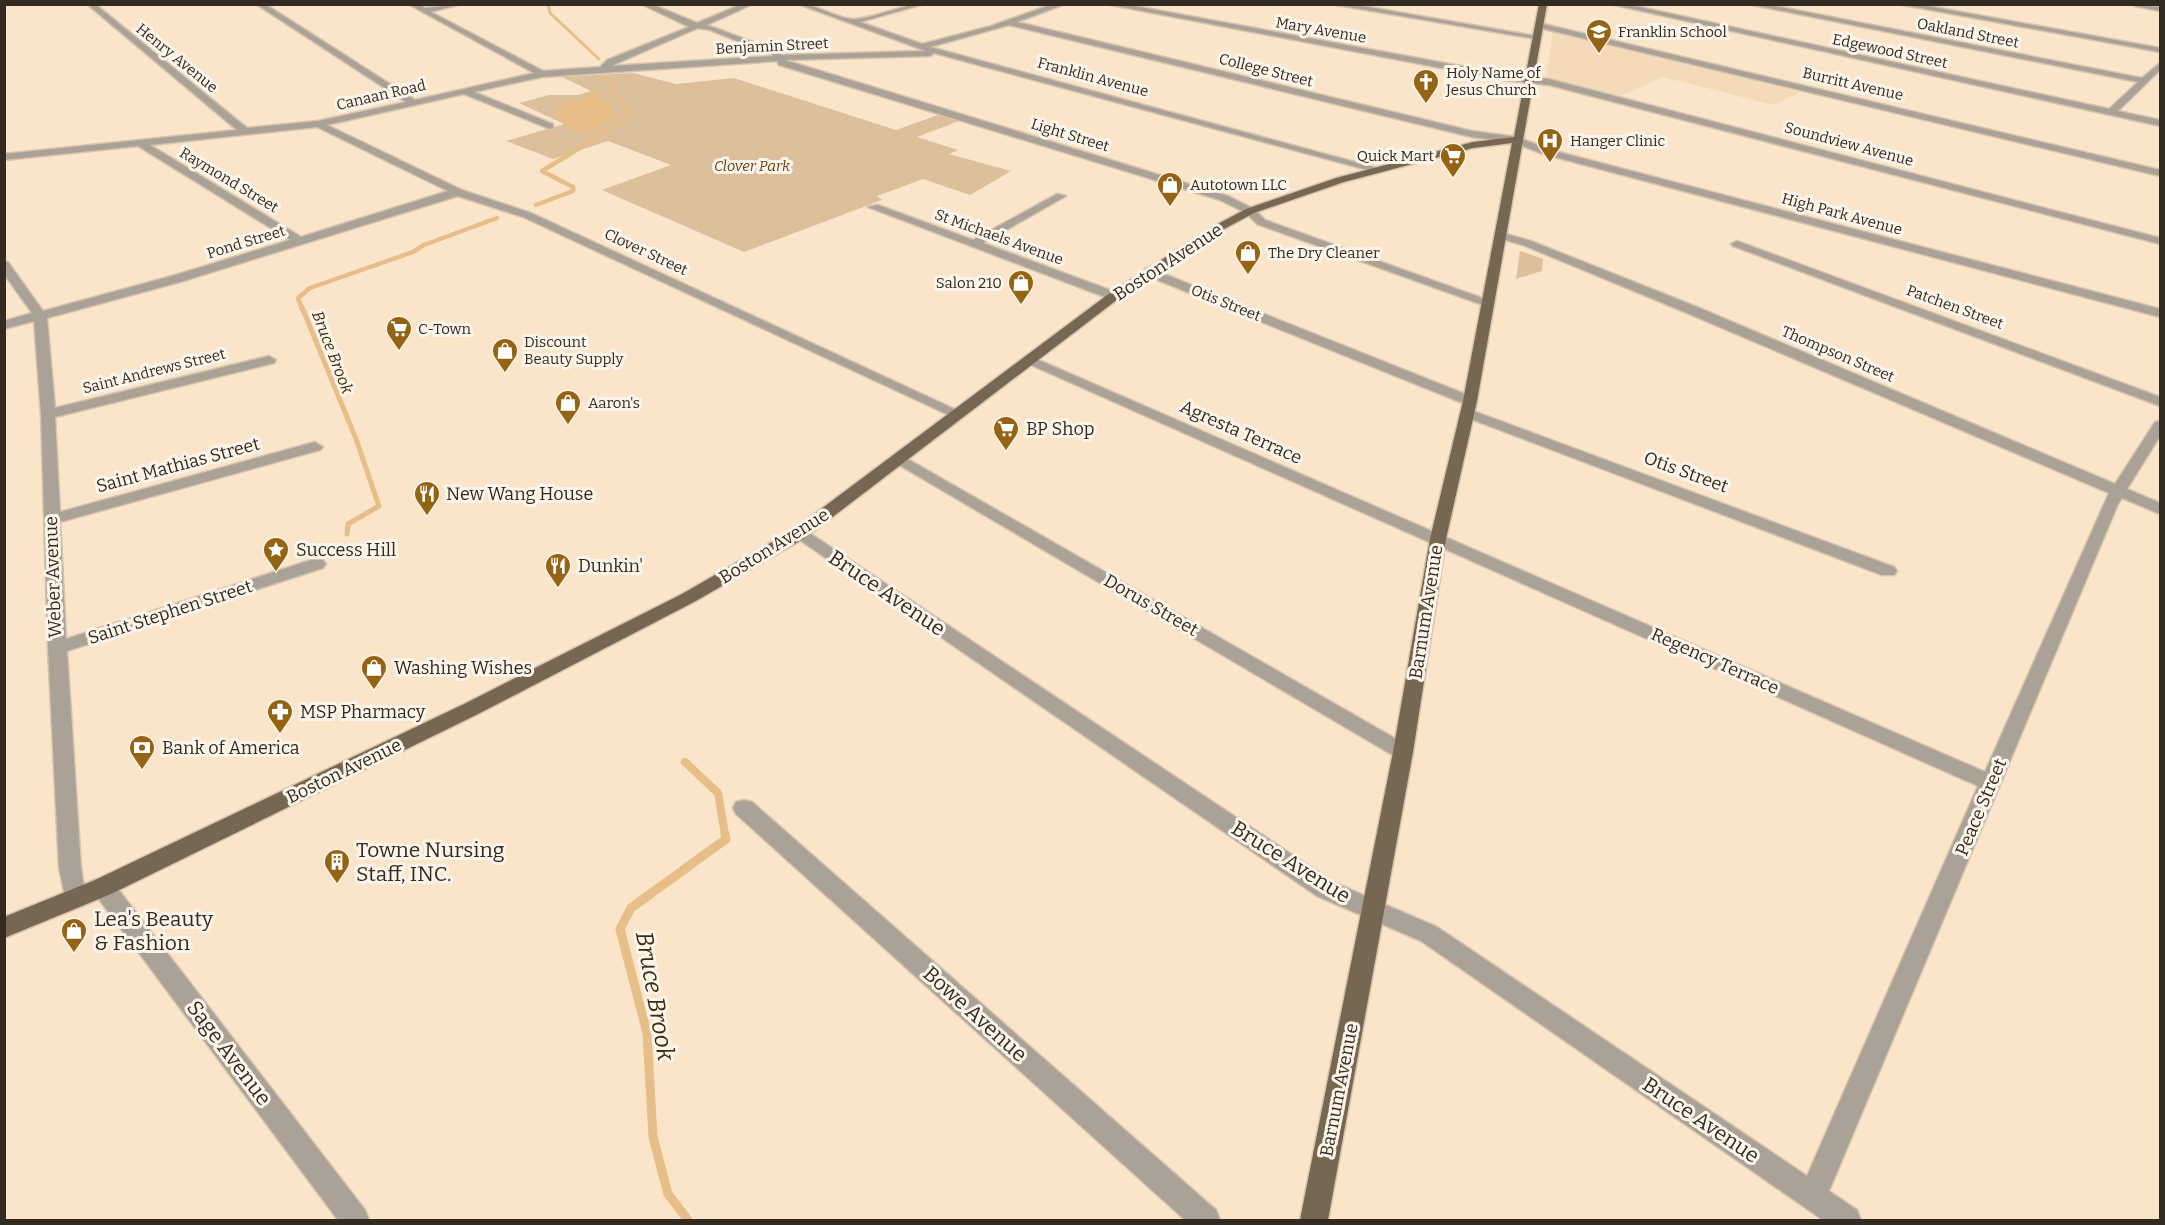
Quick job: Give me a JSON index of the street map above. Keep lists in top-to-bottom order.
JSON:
{
  "streets": {
    "main road": ["Boston Avenue", "Barnum Avenue"],
    "street": [
      "Mary Avenue",
      "Oakland Street",
      "Benjamin Street",
      "Edgewood Street",
      "Henry Avenue",
      "College Street",
      "Franklin Avenue",
      "Burritt Avenue",
      "Canaan Road",
      "Light Street",
      "Soundview Avenue",
      "Raymond Street",
      "High Park Avenue",
      "St Michaels Avenue",
      "Pond Street",
      "Clover Street",
      "Otis Street",
      "Patchen Street",
      "Thompson Street",
      "Saint Andrews Street",
      "Agresta Terrace",
      "Saint Mathias Street",
      "Weber Avenue",
      "Bruce Avenue",
      "Dorus Street",
      "Saint Stephen Street",
      "Regency Terrace",
      "Peace Street",
      "Bowe Avenue",
      "Sage Avenue"
    ]
  },
  "crossings": [
    ["Mary Avenue", "Soundview Avenue"],
    ["Mary Avenue", "Barnum Avenue"],
    ["Benjamin Street", "Franklin Avenue"],
    ["Benjamin Street", "Canaan Road"],
    ["Benjamin Street", "Light Street"],
    ["Henry Avenue", "Canaan Road"],
    ["College Street", "High Park Avenue"],
    ["College Street", "Boston Avenue"],
    ["College Street", "Barnum Avenue"],
    ["Franklin Avenue", "Boston Avenue"],
    ["Burritt Avenue", "Barnum Avenue"],
    ["Canaan Road", "Light Street"],
    ["Canaan Road", "Raymond Street"],
    ["Canaan Road", "Clover Street"],
    ["Light Street", "Boston Avenue"],
    ["Light Street", "Barnum Avenue"],
    ["Soundview Avenue", "Barnum Avenue"],
    ["Raymond Street", "Pond Street"],
    ["High Park Avenue", "Boston Avenue"],
    ["High Park Avenue", "Barnum Avenue"],
    ["St Michaels Avenue", "Boston Avenue"],
    ["Pond Street", "Clover Street"],
    ["Pond Street", "Weber Avenue"],
    ["Clover Street", "Boston Avenue"],
    ["Boston Avenue", "Otis Street"],
    ["Boston Avenue", "Agresta Terrace"],
    ["Boston Avenue", "Weber Avenue"],
    ["Boston Avenue", "Bruce Avenue"],
    ["Boston Avenue", "Dorus Street"],
    ["Boston Avenue", "Barnum Avenue"],
    ["Boston Avenue", "Sage Avenue"],
    ["Otis Street", "Barnum Avenue"],
    ["Thompson Street", "Barnum Avenue"],
    ["Thompson Street", "Peace Street"],
    ["Saint Andrews Street", "Weber Avenue"],
    ["Agresta Terrace", "Barnum Avenue"],
    ["Agresta Terrace", "Regency Terrace"],
    ["Saint Mathias Street", "Weber Avenue"],
    ["Weber Avenue", "Saint Stephen Street"],
    ["Bruce Avenue", "Barnum Avenue"],
    ["Bruce Avenue", "Peace Street"],
    ["Dorus Street", "Barnum Avenue"],
    ["Barnum Avenue", "Regency Terrace"],
    ["Regency Terrace", "Peace Street"]
  ],
  "water": ["Bruce Brook"],
  "parks": ["Clover Park"],
  "places": {
    "school or university": ["Franklin School"],
    "church": ["Holy Name of Jesus Church"],
    "hospital": ["Hanger Clinic"],
    "supermarket": ["Quick Mart", "C-Town", "BP Shop"],
    "shop": [
      "Autotown LLC",
      "The Dry Cleaner",
      "Salon 210",
      "Discount Beauty Supply",
      "Aaron's",
      "Washing Wishes",
      "Lea's Beauty & Fashion"
    ],
    "restaurant": ["New Wang House", "Dunkin'"],
    "place": ["Success Hill"],
    "pharmacy": ["MSP Pharmacy"],
    "bank": ["Bank of America"],
    "building": ["Towne Nursing Staff, INC."]
  }
}
